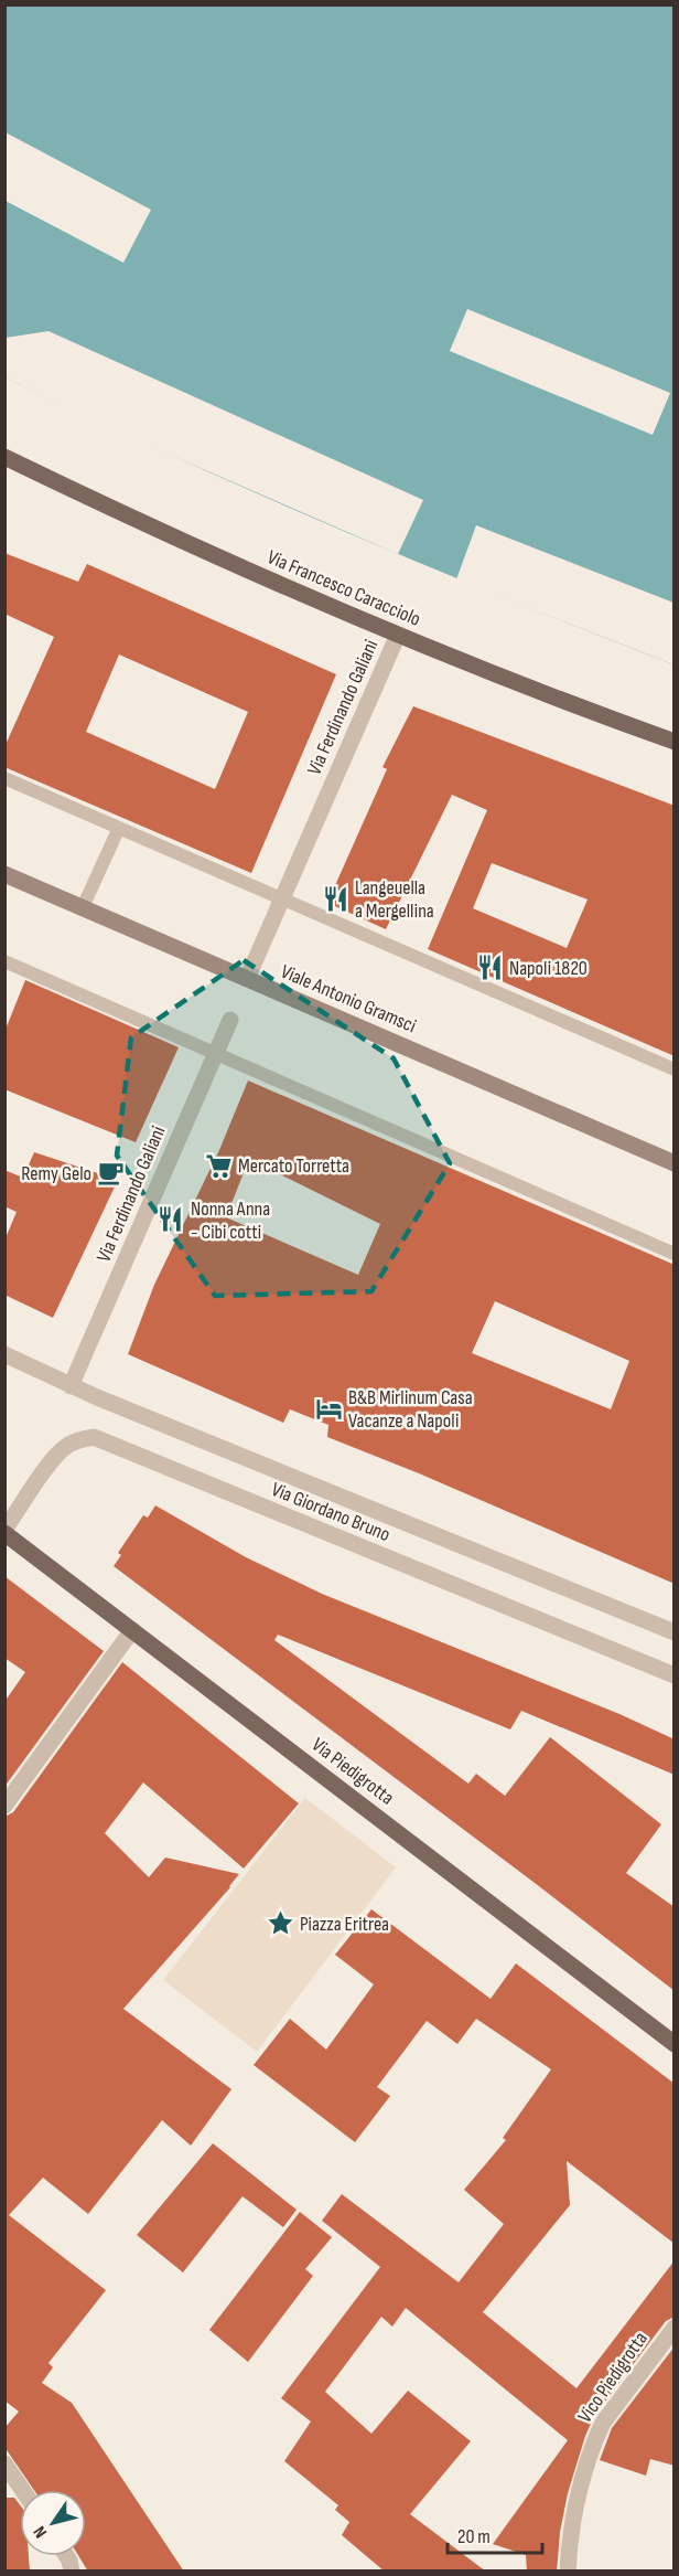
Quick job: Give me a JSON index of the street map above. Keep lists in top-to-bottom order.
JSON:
{
  "streets": {
    "main road": ["Via Francesco Caracciolo", "Via Piedigrotta"],
    "street": [
      "Via Ferdinando Galiani",
      "Viale Antonio Gramsci",
      "Via Giordano Bruno",
      "Vico Piedigrotta"
    ]
  },
  "crossings": [
    ["Via Francesco Caracciolo", "Via Ferdinando Galiani"],
    ["Via Ferdinando Galiani", "Viale Antonio Gramsci"],
    ["Via Giordano Bruno", "Via Piedigrotta"]
  ],
  "places": {
    "restaurant": ["Langeuella a Mergellina", "Napoli 1820", "Nonna Anna - Cibi cotti"],
    "supermarket": ["Mercato Torretta"],
    "cafe": ["Remy Gelo"],
    "hotel": ["B&B Mirlinum Casa Vacanze a Napoli"],
    "place": ["Piazza Eritrea"]
  },
  "scale_bar": "20 m",
  "north": "bottom left"
}
